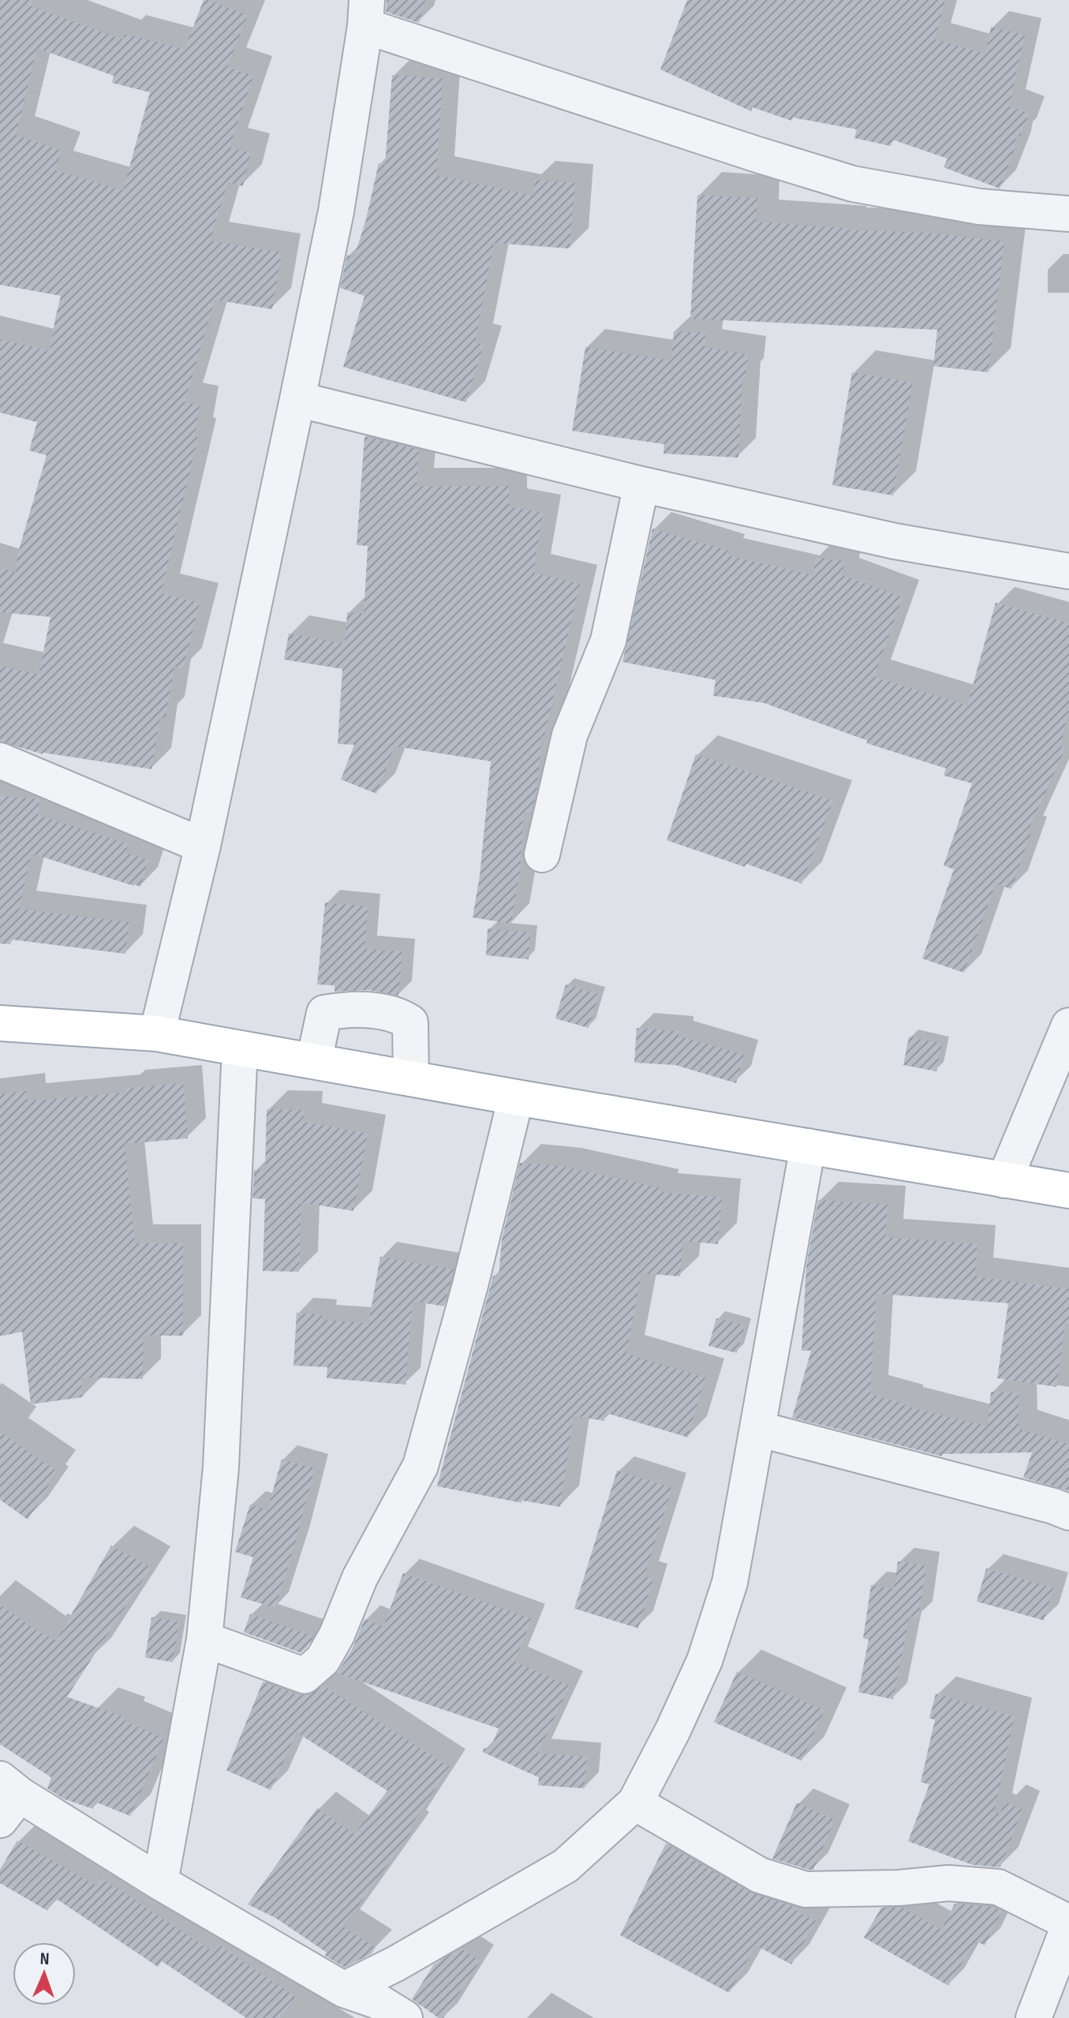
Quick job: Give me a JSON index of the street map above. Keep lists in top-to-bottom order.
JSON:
{
  "north": "top"
}
